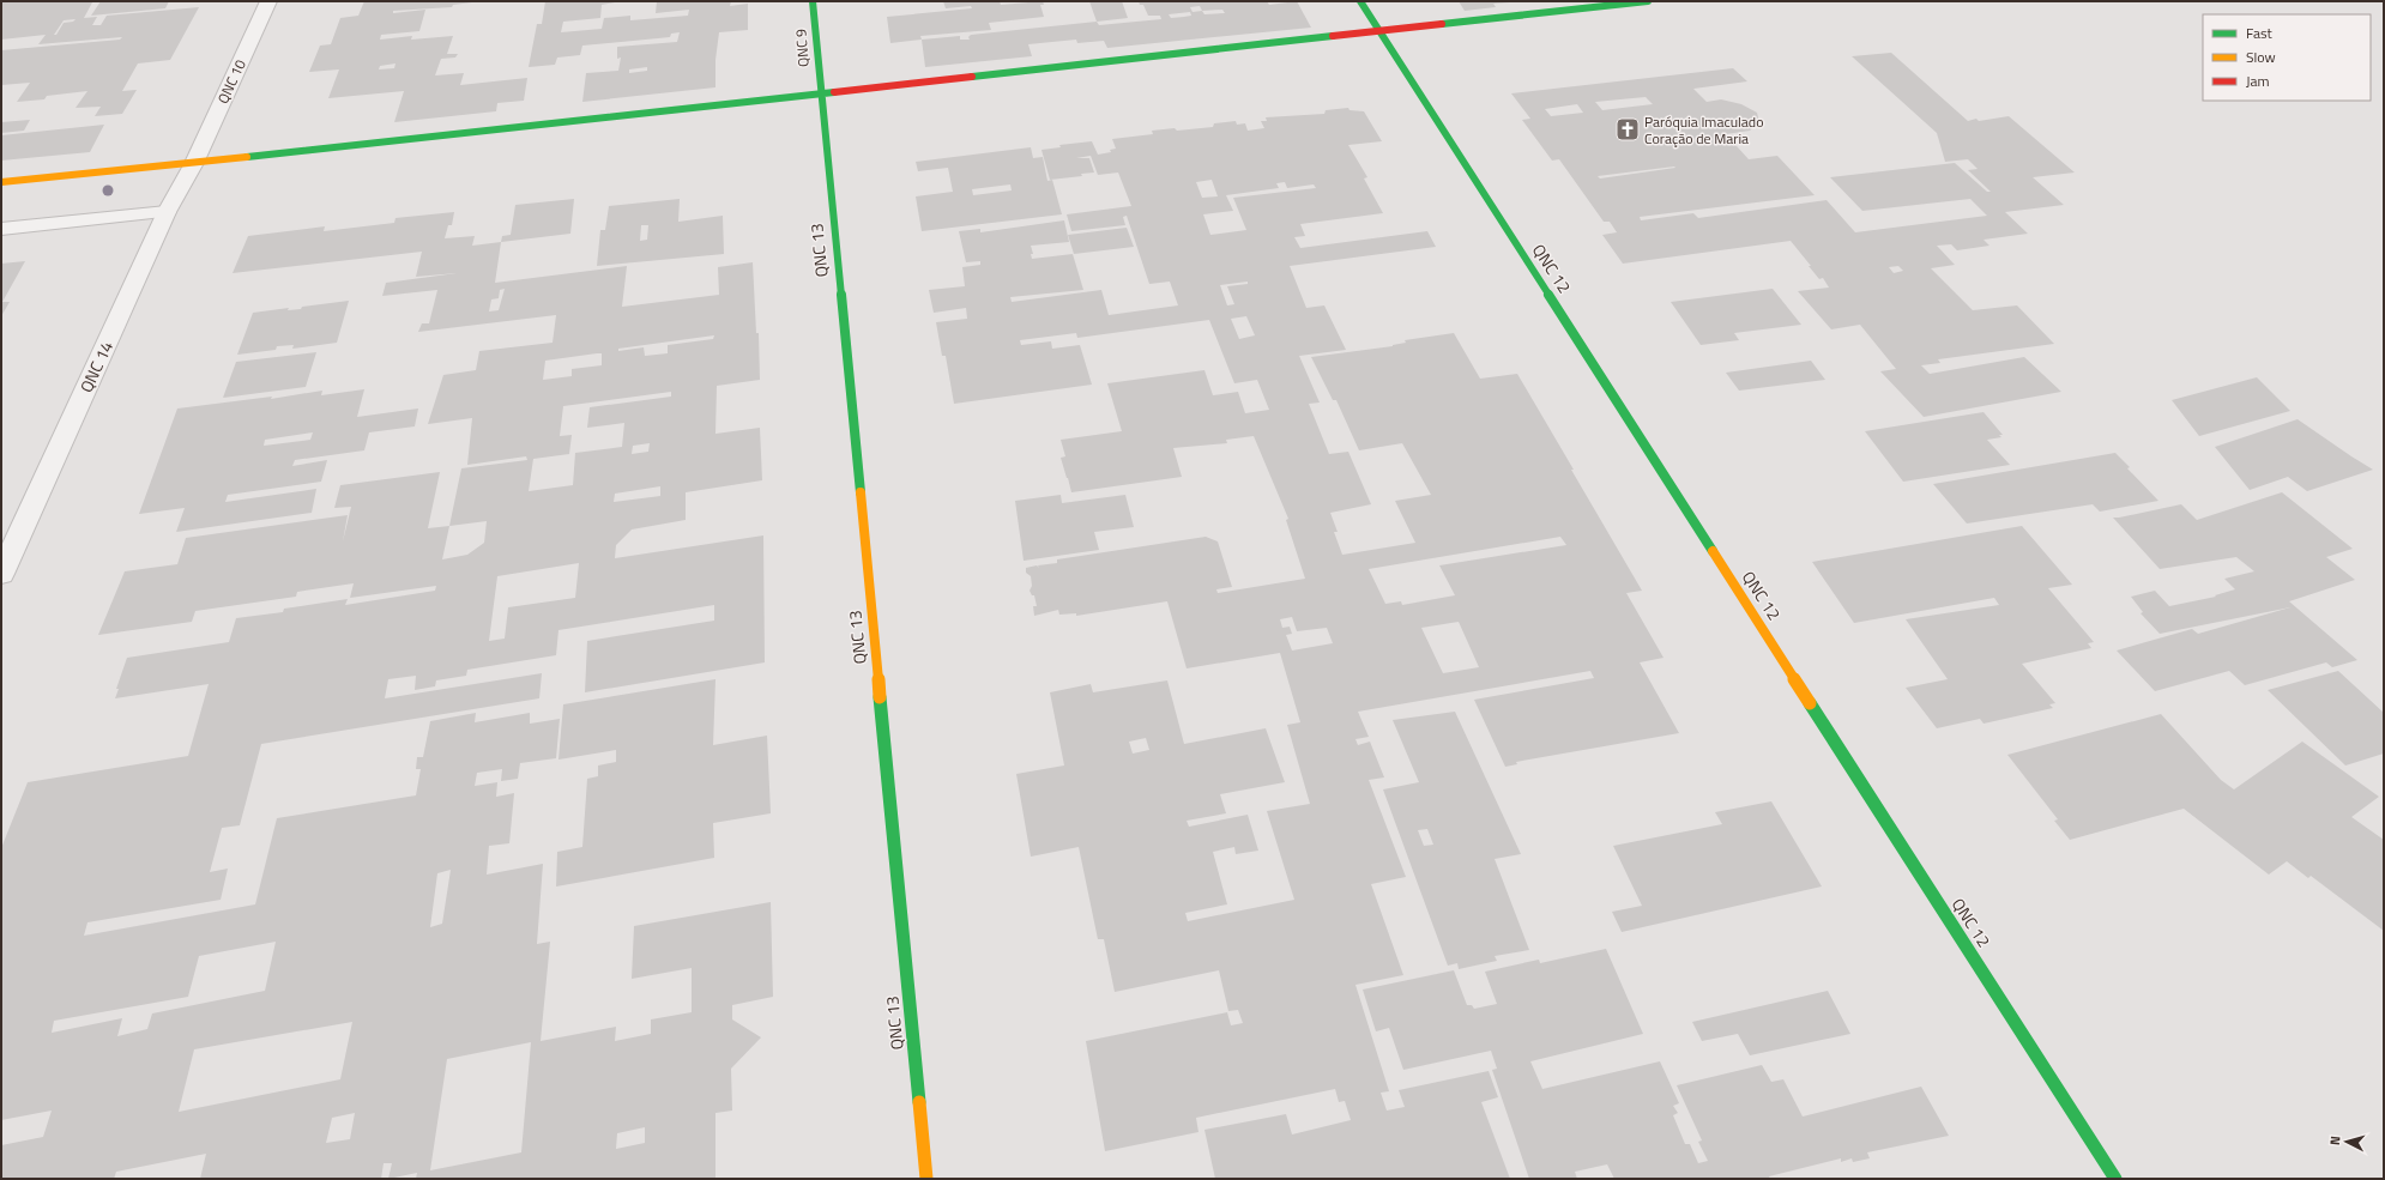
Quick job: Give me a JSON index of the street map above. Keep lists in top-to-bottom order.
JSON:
{
  "streets": {
    "street": [
      "QNC 9",
      "QNC 10",
      "QNC 13",
      "QNC 12",
      "QNC 14"
    ]
  },
  "crossings": [
    ["QNC 9", "QNC 13"],
    ["QNC 10", "QNC 14"]
  ],
  "places": {
    "church": ["Paróquia Imaculado Coração de Maria"]
  },
  "legend": ["Fast", "Slow", "Jam"],
  "north": "left"
}
